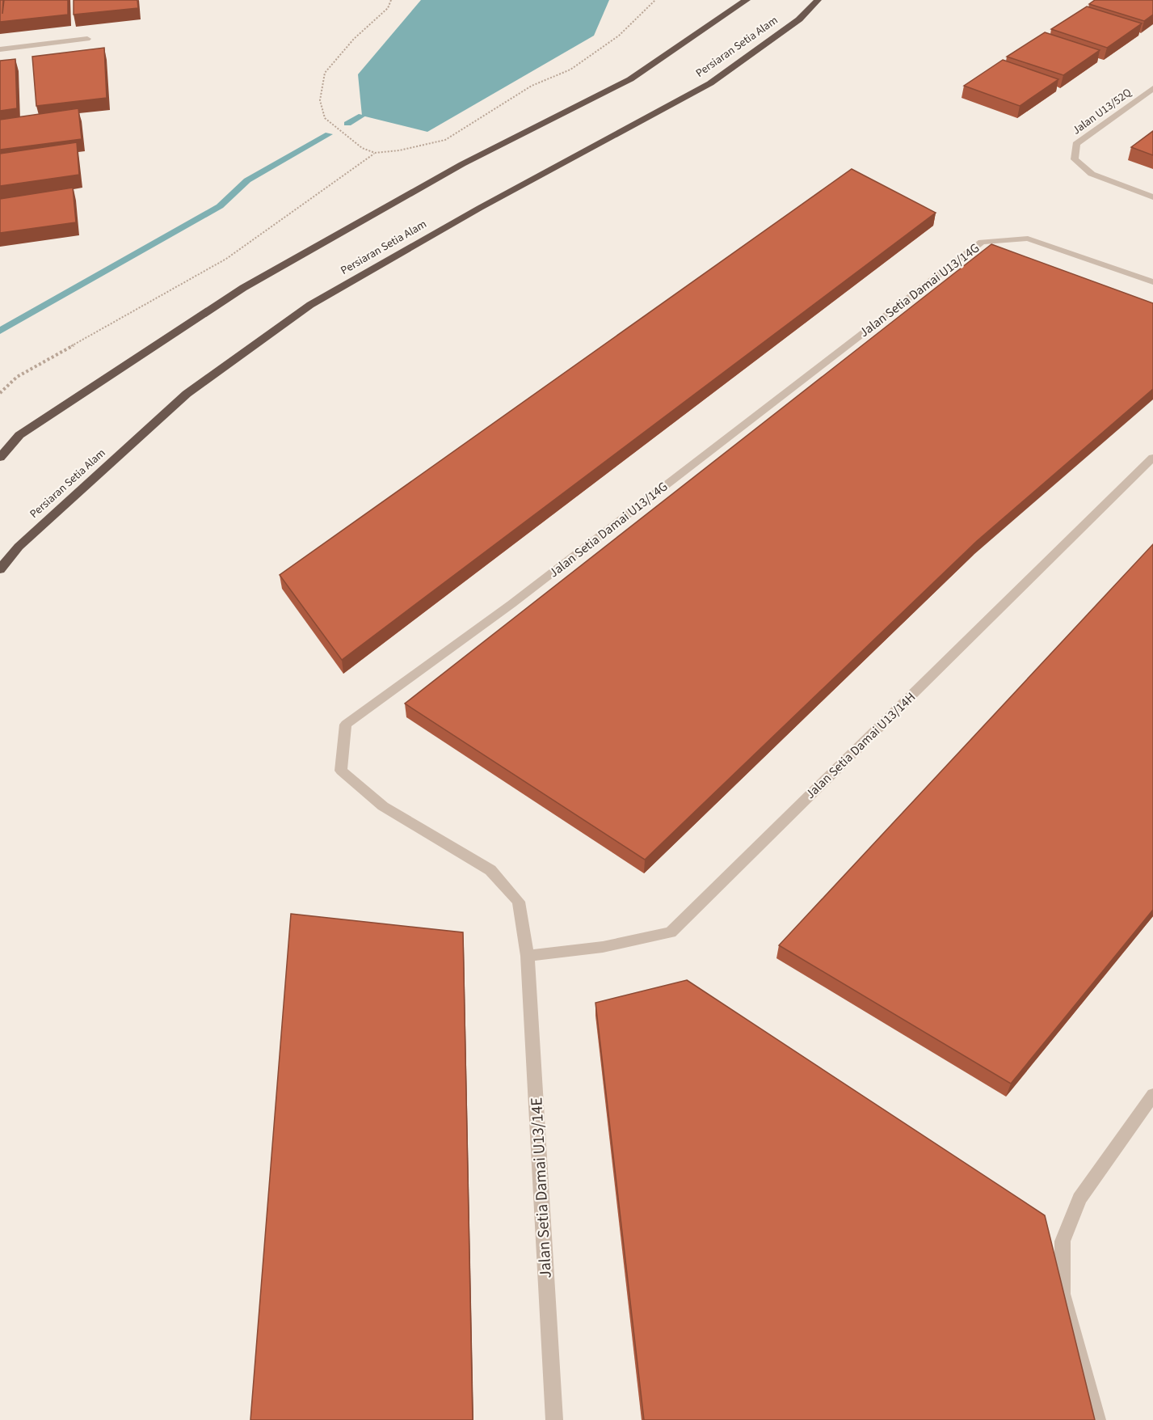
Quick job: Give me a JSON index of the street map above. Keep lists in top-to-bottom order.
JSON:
{
  "streets": {
    "highway": ["Persiaran Setia Alam"],
    "street": [
      "Jalan U13/52Q",
      "Jalan Setia Damai U13/14G",
      "Jalan Setia Damai U13/14H",
      "Jalan Setia Damai U13/14E"
    ]
  },
  "crossings": [
    ["Jalan Setia Damai U13/14G", "Jalan Setia Damai U13/14H"],
    ["Jalan Setia Damai U13/14G", "Jalan Setia Damai U13/14E"],
    ["Jalan Setia Damai U13/14H", "Jalan Setia Damai U13/14E"]
  ]
}
